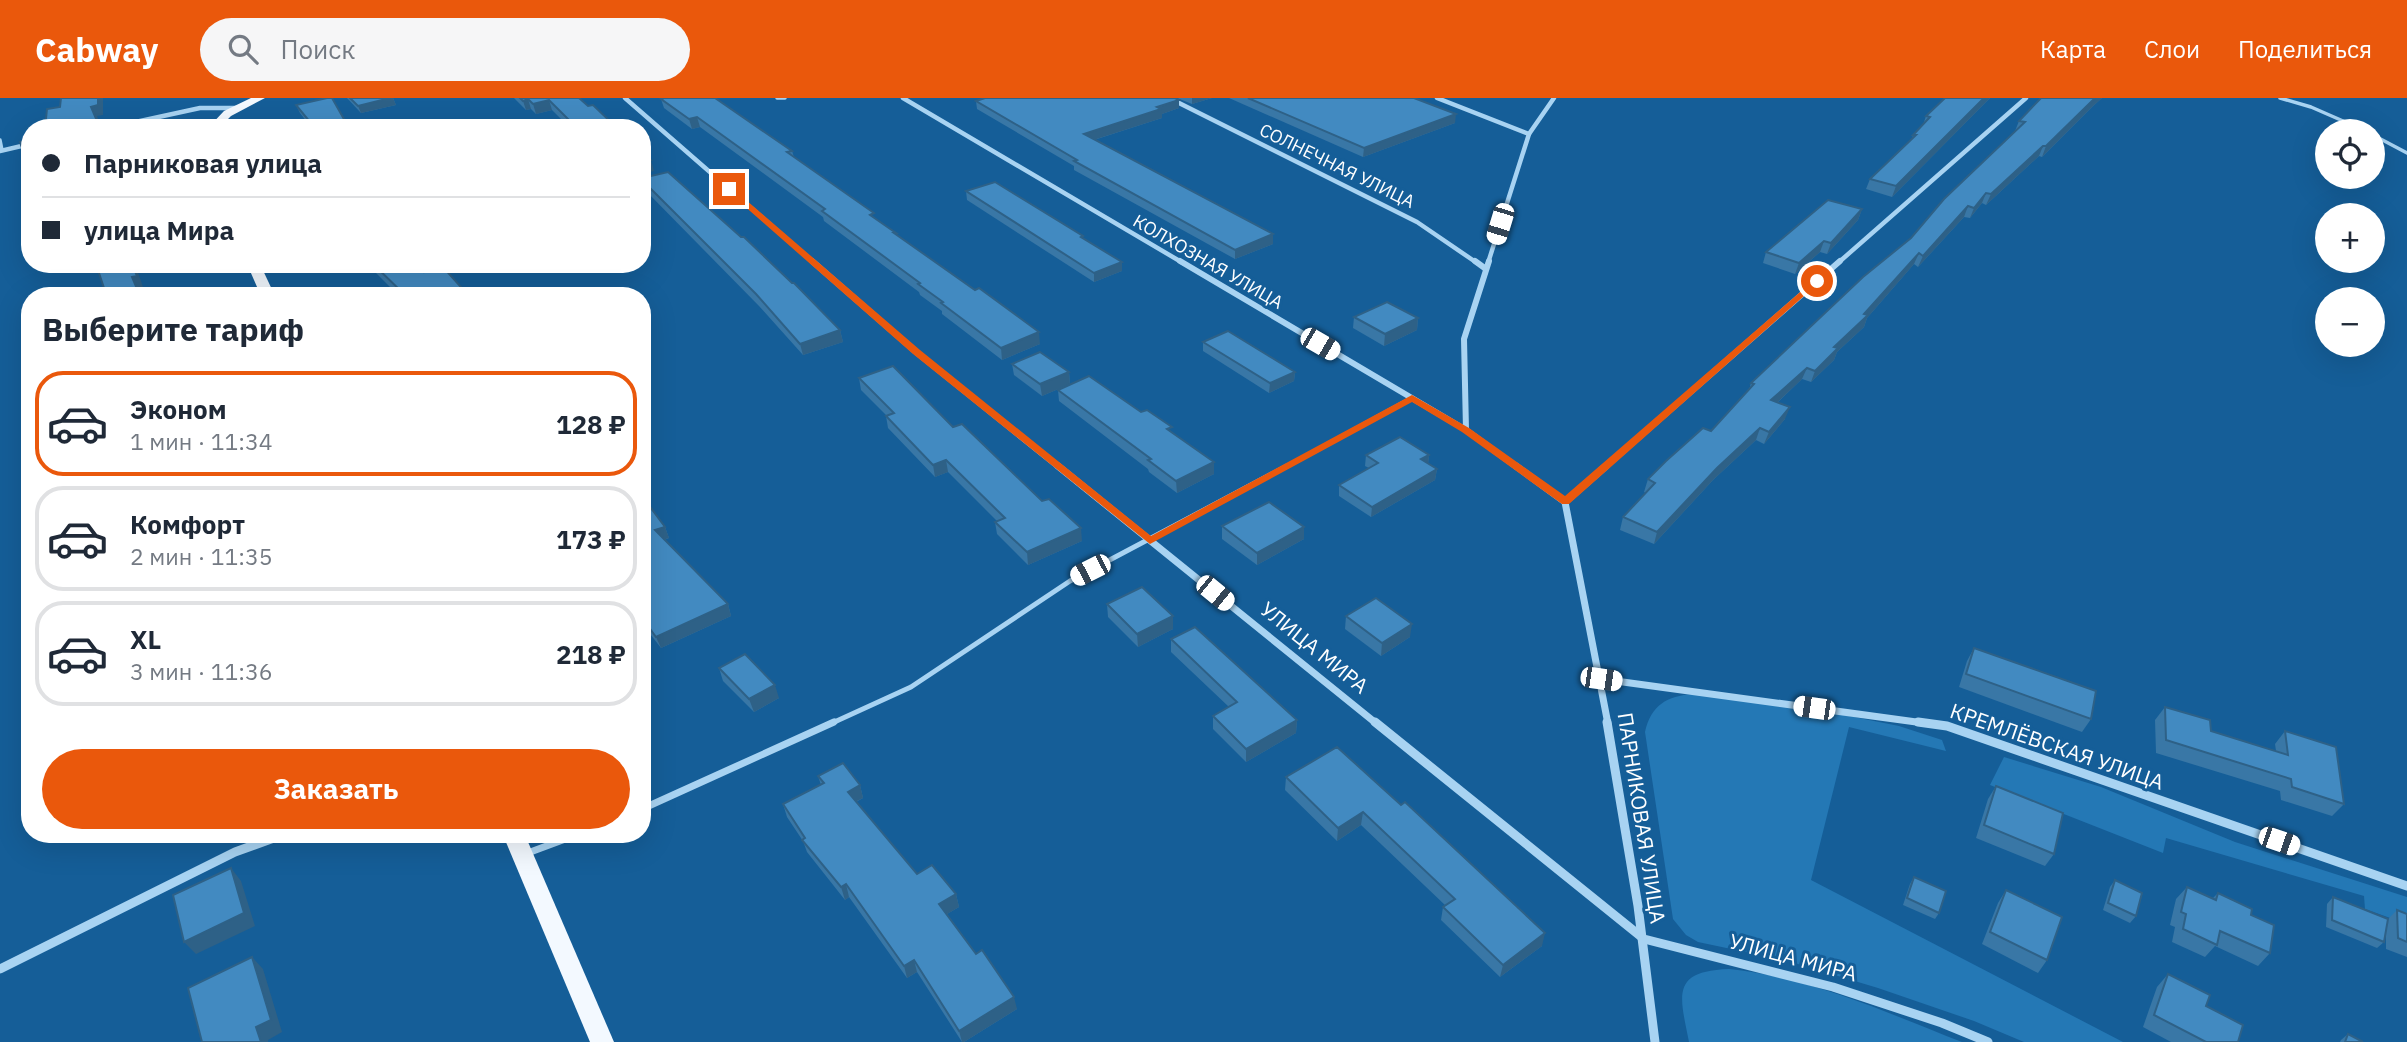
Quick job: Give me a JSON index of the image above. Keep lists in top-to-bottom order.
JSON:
{
  "streets": {
    "street": [
      "СОЛНЕЧНАЯ УЛИЦА",
      "КОЛХОЗНАЯ УЛИЦА",
      "УЛИЦА МИРА",
      "КРЕМЛЁВСКАЯ УЛИЦА",
      "ПАРНИКОВАЯ УЛИЦА"
    ]
  },
  "crossings": [
    ["КОЛХОЗНАЯ УЛИЦА", "ПАРНИКОВАЯ УЛИЦА"],
    ["УЛИЦА МИРА", "ПАРНИКОВАЯ УЛИЦА"],
    ["КРЕМЛЁВСКАЯ УЛИЦА", "ПАРНИКОВАЯ УЛИЦА"]
  ],
  "page": {
    "header": "Cabway",
    "search": "Поиск",
    "nav": ["Карта", "Слои", "Поделиться"],
    "map_buttons": ["+", "−"],
    "banner": ["Парниковая улица", "улица Мира"],
    "heading": "Выберите тариф",
    "list": [
      {
        "name": "Эконом",
        "note": "1 мин · 11:34",
        "value": "128 ₽"
      },
      {
        "name": "Комфорт",
        "note": "2 мин · 11:35",
        "value": "173 ₽"
      },
      {
        "name": "XL",
        "note": "3 мин · 11:36",
        "value": "218 ₽"
      }
    ],
    "buttons": "Заказать"
  }
}
